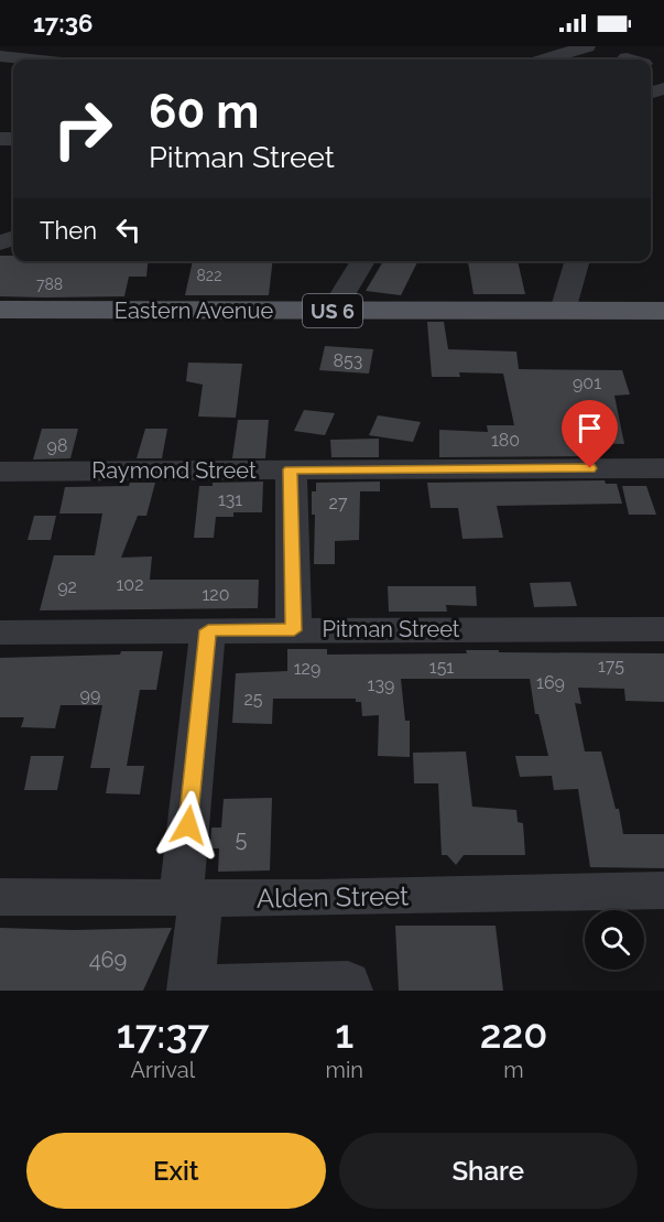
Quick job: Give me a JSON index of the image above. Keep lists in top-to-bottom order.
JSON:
{
  "streets": {
    "main road": ["Eastern Avenue", "US 6"],
    "street": ["Raymond Street", "Pitman Street", "Alden Street"]
  },
  "house_numbers": [
    "822",
    "788",
    "853",
    "901",
    "180",
    "98",
    "131",
    "27",
    "102",
    "92",
    "120",
    "175",
    "151",
    "129",
    "169",
    "139",
    "99",
    "25",
    "5",
    "469"
  ],
  "page": {
    "status": "17:36",
    "turn": ["60 m", "Pitman Street"],
    "then": "Then",
    "eta": [
      "17:37",
      "Arrival",
      "1",
      "min",
      "220",
      "m"
    ],
    "buttons": ["Exit", "Share"]
  }
}
